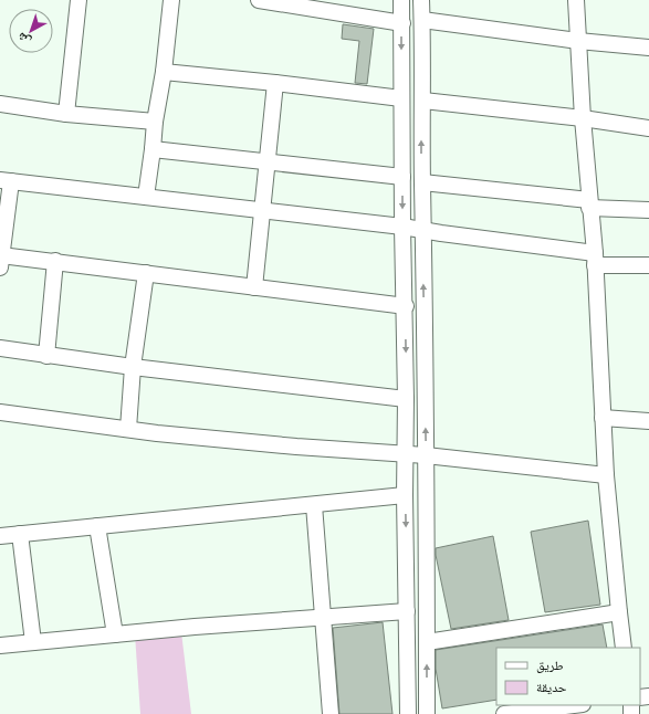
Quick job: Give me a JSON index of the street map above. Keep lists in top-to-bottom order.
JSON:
{
  "legend": ["طريق", "حديقة"],
  "north": "bottom left"
}
